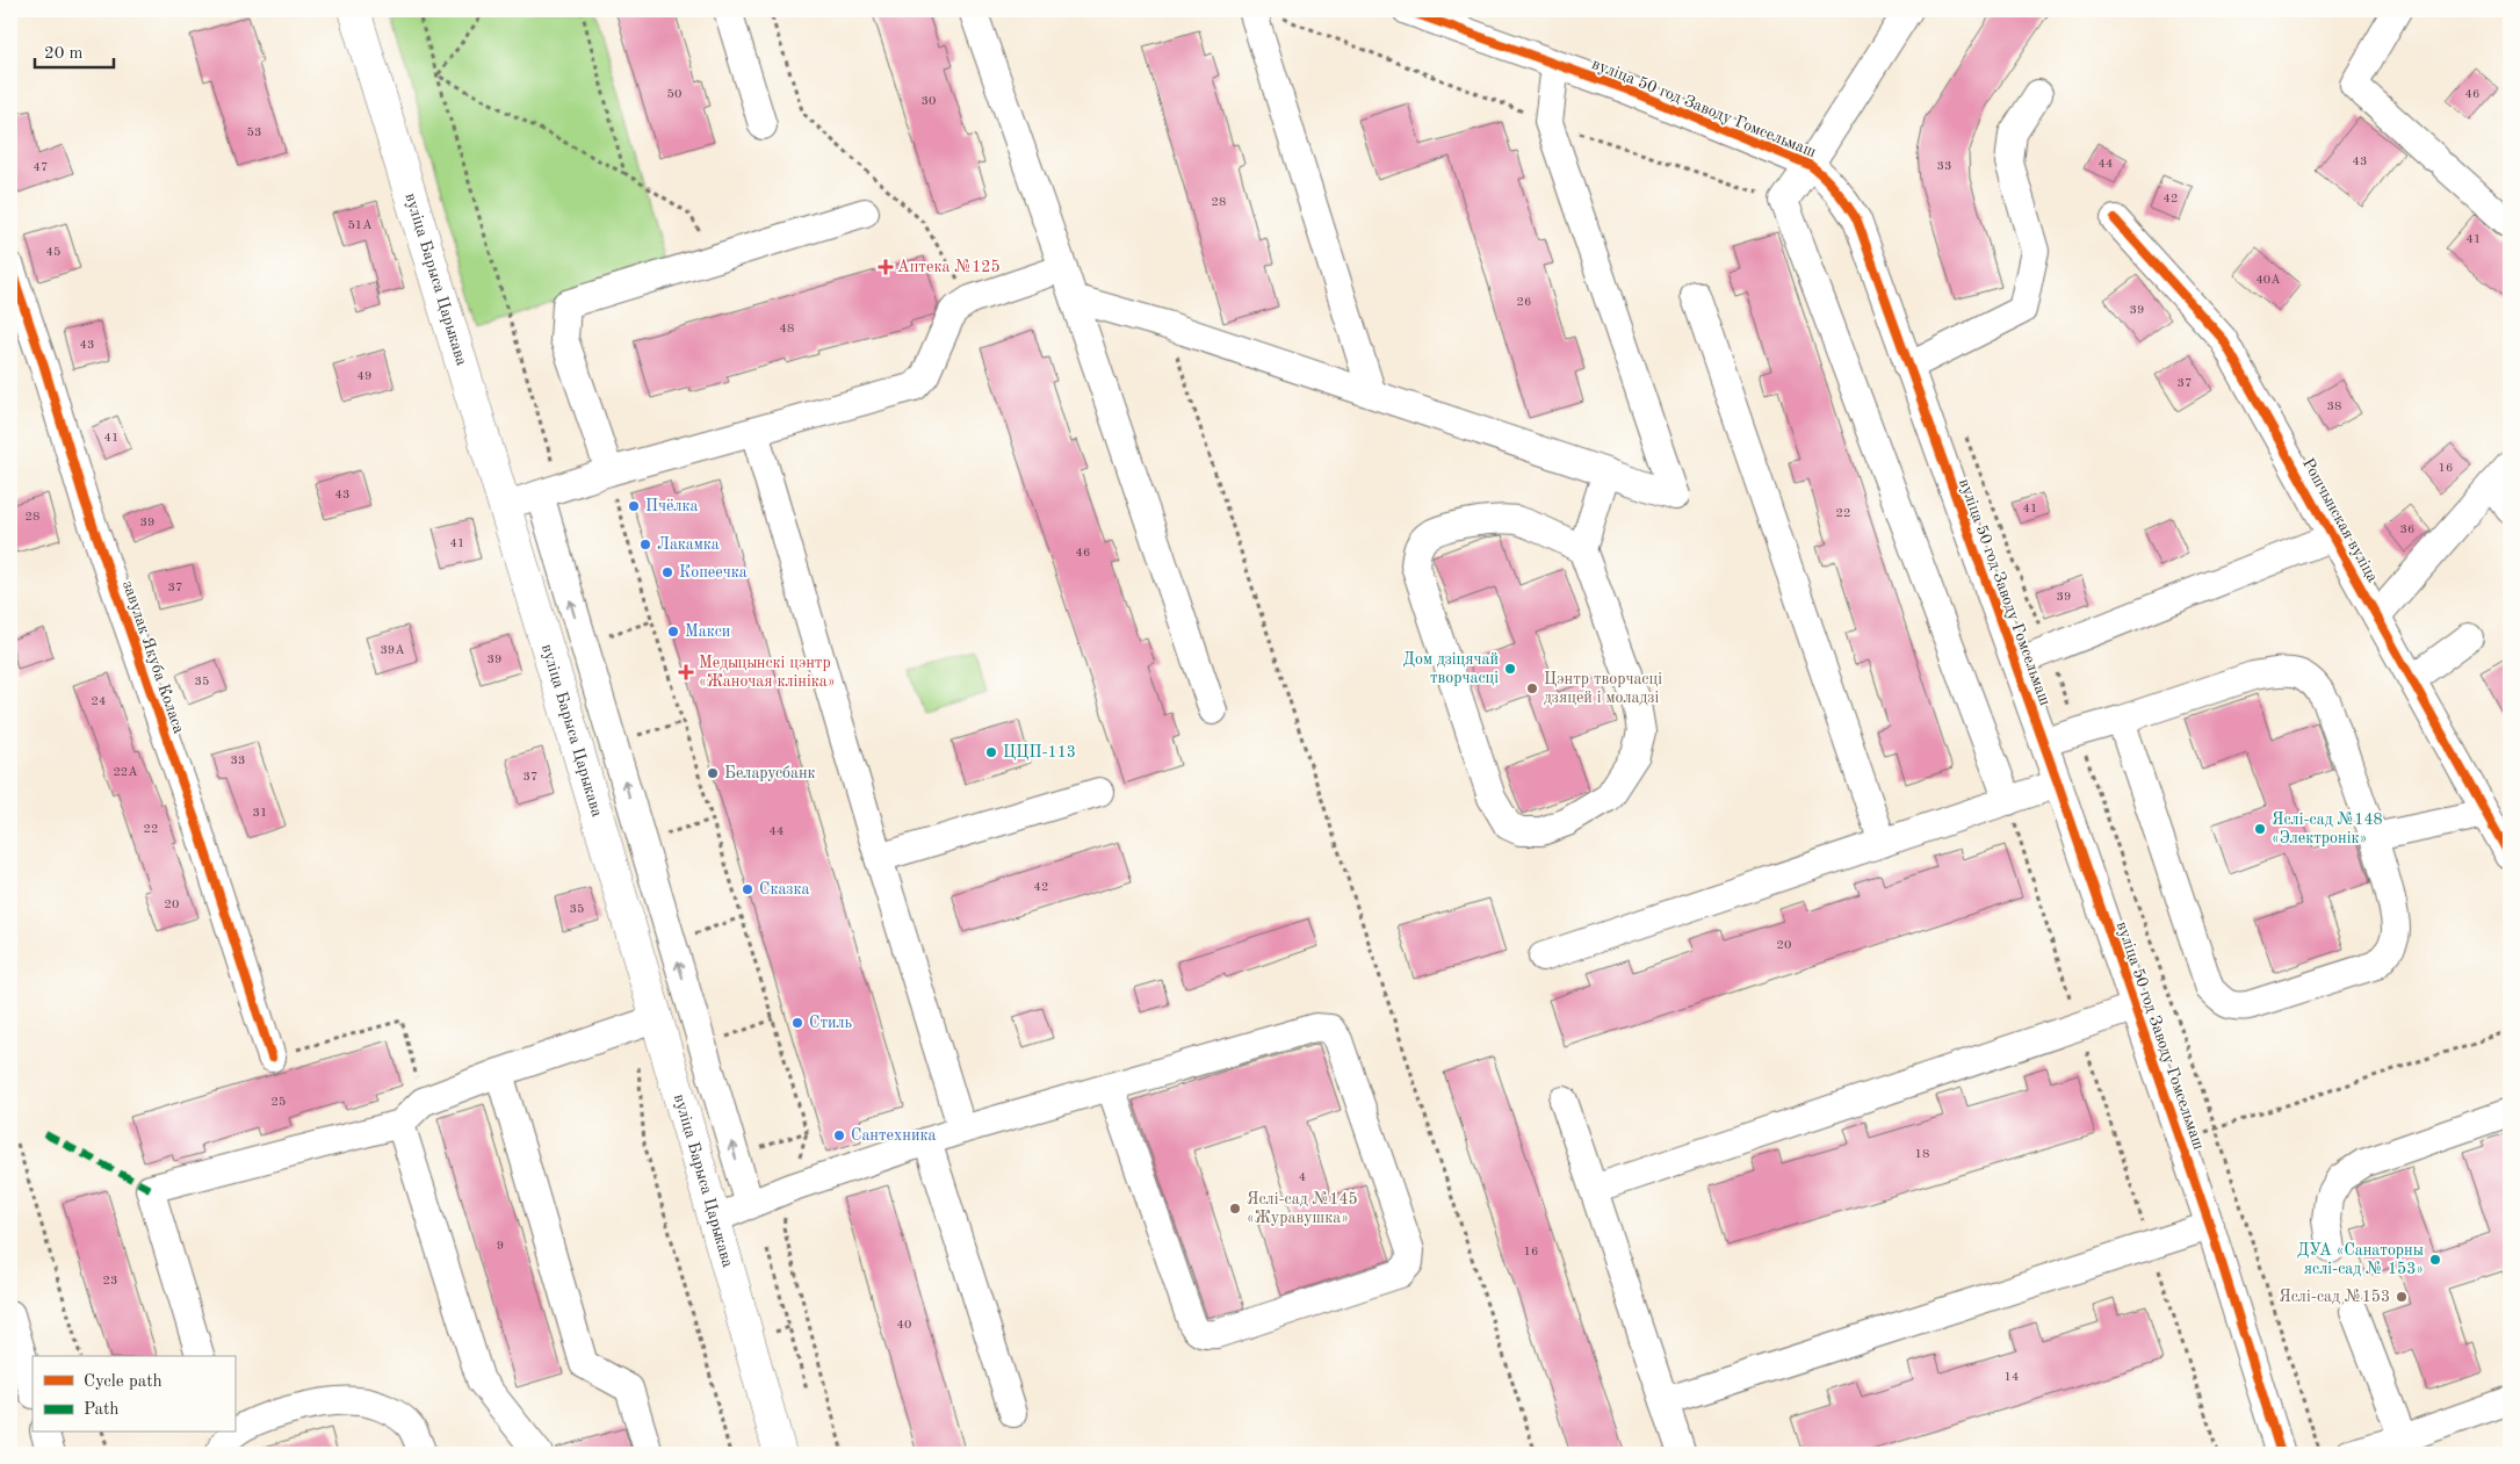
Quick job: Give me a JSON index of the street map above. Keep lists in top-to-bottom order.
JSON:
{
  "streets": {
    "main road": ["вуліца Барыса Царыкава"],
    "street": ["вуліца 50 год Заводу Гомсельмаш", "Рошчынская вуліца", "завулак Якуба Коласа"]
  },
  "places": {
    "health": ["Аптека №125", "Медыцынскі цэнтр «Жаночая клініка»"],
    "other": [
      "Пчёлка",
      "Лакамка",
      "Копеечка",
      "Макси",
      "Дом дзіцячай творчасці",
      "Цэнтр творчасці дзяцей і моладзі",
      "ЦЦП-113",
      "Беларусбанк",
      "Яслі-сад №148 «Электронік»",
      "Сказка",
      "Стиль",
      "Сантехника",
      "Яслі-сад №145 «Журавушка»",
      "ДУА «Санаторны яслі-сад № 153»",
      "Яслі-сад №153"
    ]
  },
  "house_numbers": [
    "50",
    "46",
    "30",
    "53",
    "43",
    "44",
    "33",
    "47",
    "42",
    "28",
    "51А",
    "41",
    "45",
    "40А",
    "26",
    "39",
    "48",
    "43",
    "49",
    "37",
    "38",
    "41",
    "16",
    "43",
    "41",
    "22",
    "28",
    "39",
    "36",
    "41",
    "46",
    "37",
    "39",
    "39А",
    "39",
    "35",
    "24",
    "33",
    "22А",
    "37",
    "31",
    "22",
    "44",
    "42",
    "20",
    "35",
    "20",
    "25",
    "18",
    "4",
    "9",
    "16",
    "23",
    "40",
    "14"
  ],
  "legend": ["Cycle path", "Path"],
  "scale_bar": "20 m"
}
